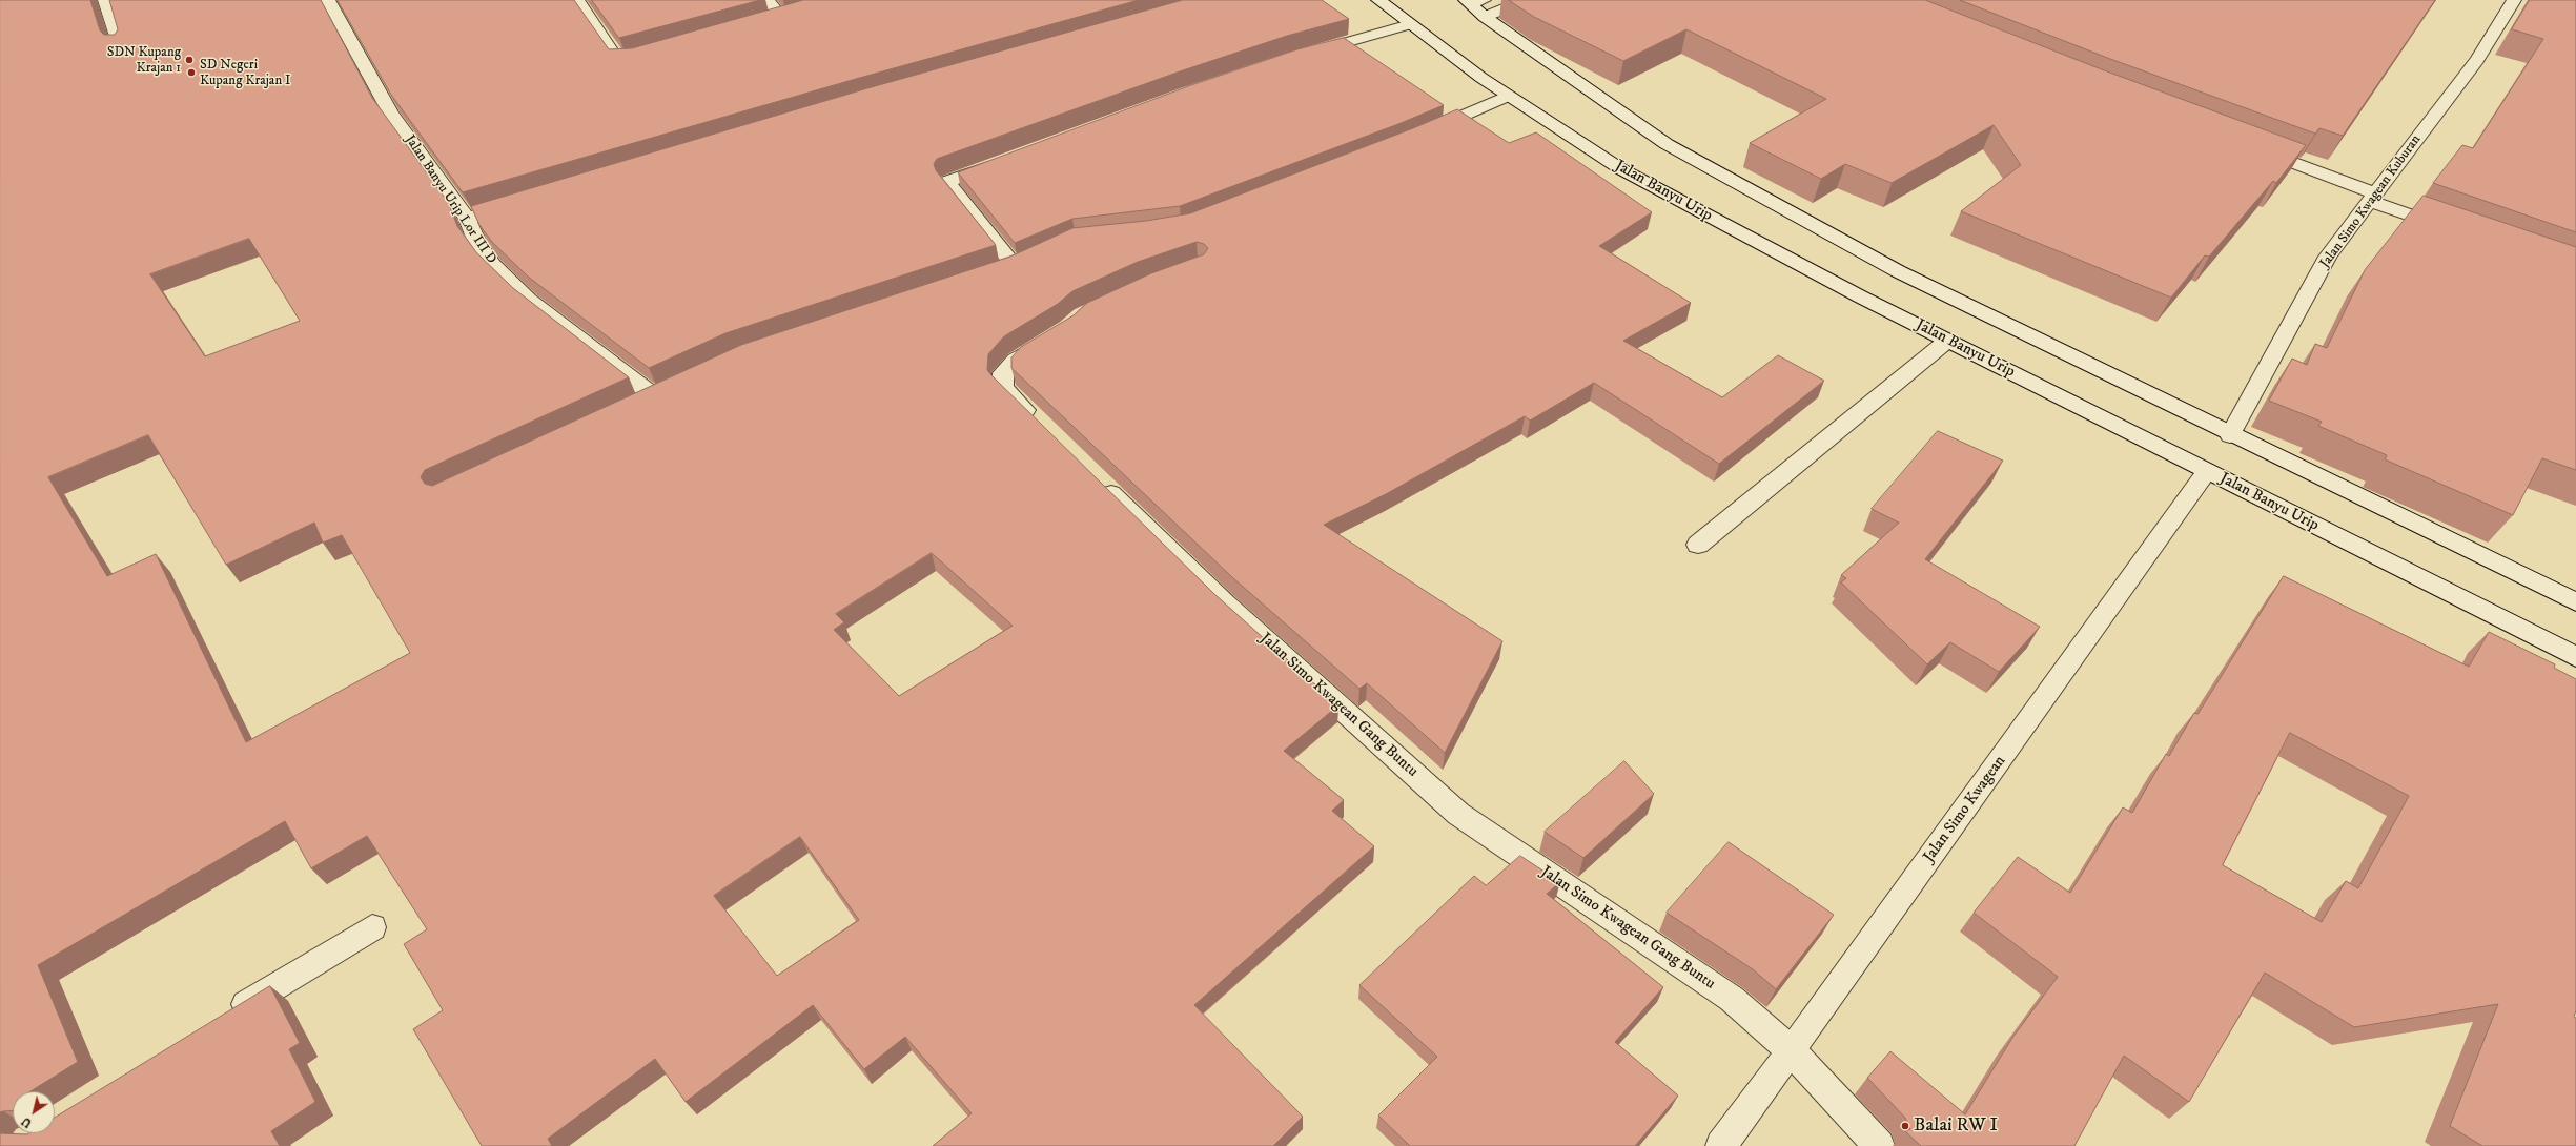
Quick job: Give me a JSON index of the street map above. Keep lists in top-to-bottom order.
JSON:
{
  "streets": {
    "street": [
      "Jalan Banyu Urip",
      "Jalan Banyu Urip Lor III D",
      "Jalan Simo Kwagean Kuburan",
      "Jalan Simo Kwagean Gang Buntu",
      "Jalan Simo Kwagean"
    ]
  },
  "crossings": [
    ["Jalan Banyu Urip", "Jalan Simo Kwagean"],
    ["Jalan Simo Kwagean Gang Buntu", "Jalan Simo Kwagean"]
  ],
  "places": ["SDN Kupang Krajan 1", "SD Negeri Kupang Krajan I", "Balai RW I"],
  "north": "bottom left"
}
